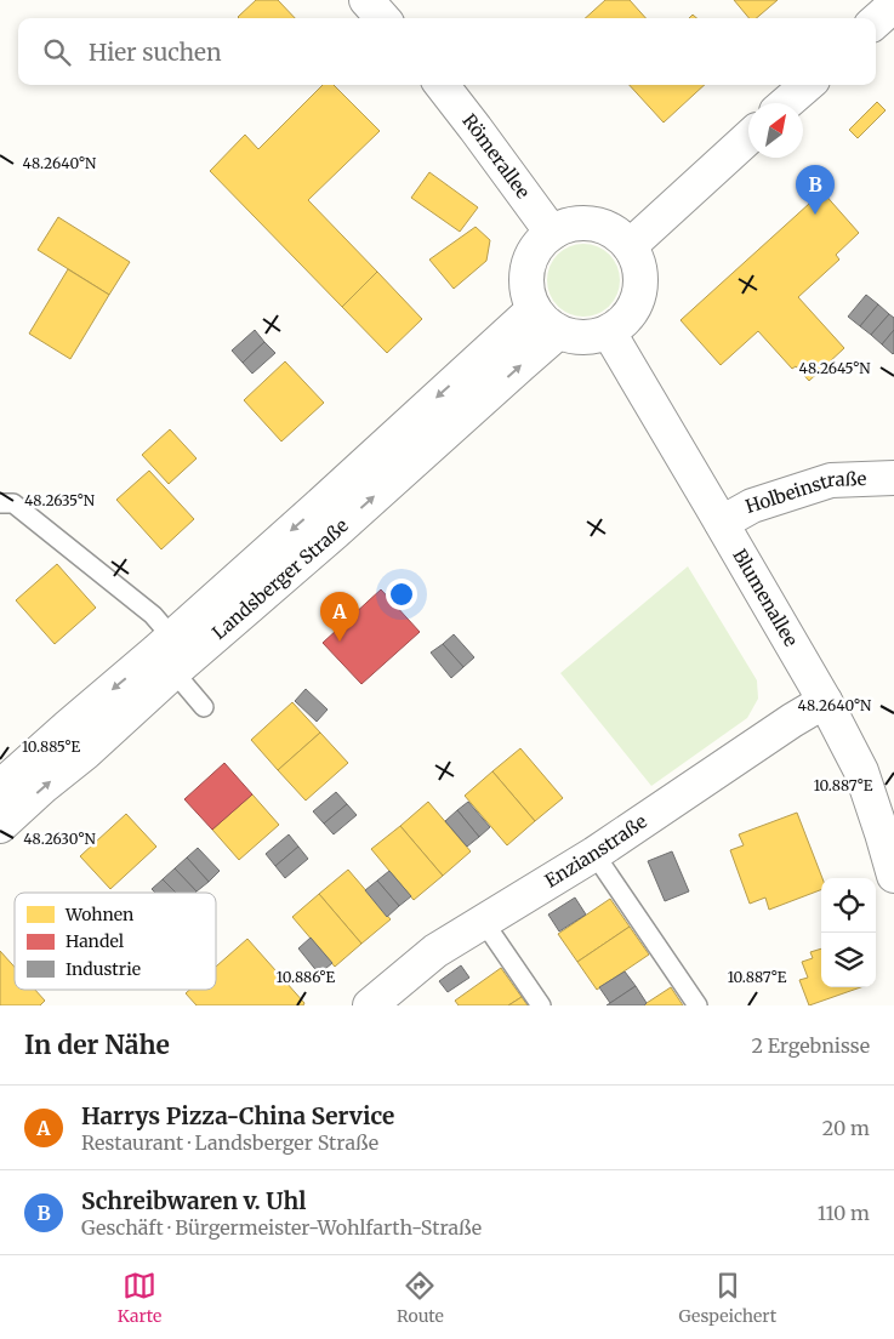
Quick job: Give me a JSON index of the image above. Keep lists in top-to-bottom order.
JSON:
{
  "streets": {
    "street": [
      "Römerallee",
      "Holbeinstraße",
      "Landsberger Straße",
      "Blumenallee",
      "Enzianstraße"
    ]
  },
  "crossings": [
    ["Römerallee", "Landsberger Straße"],
    ["Römerallee", "Blumenallee"],
    ["Holbeinstraße", "Blumenallee"],
    ["Landsberger Straße", "Blumenallee"],
    ["Blumenallee", "Enzianstraße"]
  ],
  "legend": ["Wohnen", "Handel", "Industrie"],
  "north": "top right",
  "page": {
    "search": "Hier suchen",
    "pins": ["B", "A"],
    "heading": ["In der Nähe", "2 Ergebnisse"],
    "list": [
      {
        "mark": "A",
        "name": "Harrys Pizza-China Service",
        "note": "Restaurant · Landsberger Straße",
        "value": "20 m"
      },
      {
        "mark": "B",
        "name": "Schreibwaren v. Uhl",
        "note": "Geschäft · Bürgermeister-Wohlfarth-Straße",
        "value": "110 m"
      }
    ],
    "nav": ["Karte", "Route", "Gespeichert"]
  },
  "coordinates": [
    "48.2640°N",
    "48.2645°N",
    "48.2635°N",
    "10.885°E",
    "10.887°E",
    "48.2630°N",
    "10.886°E"
  ]
}
